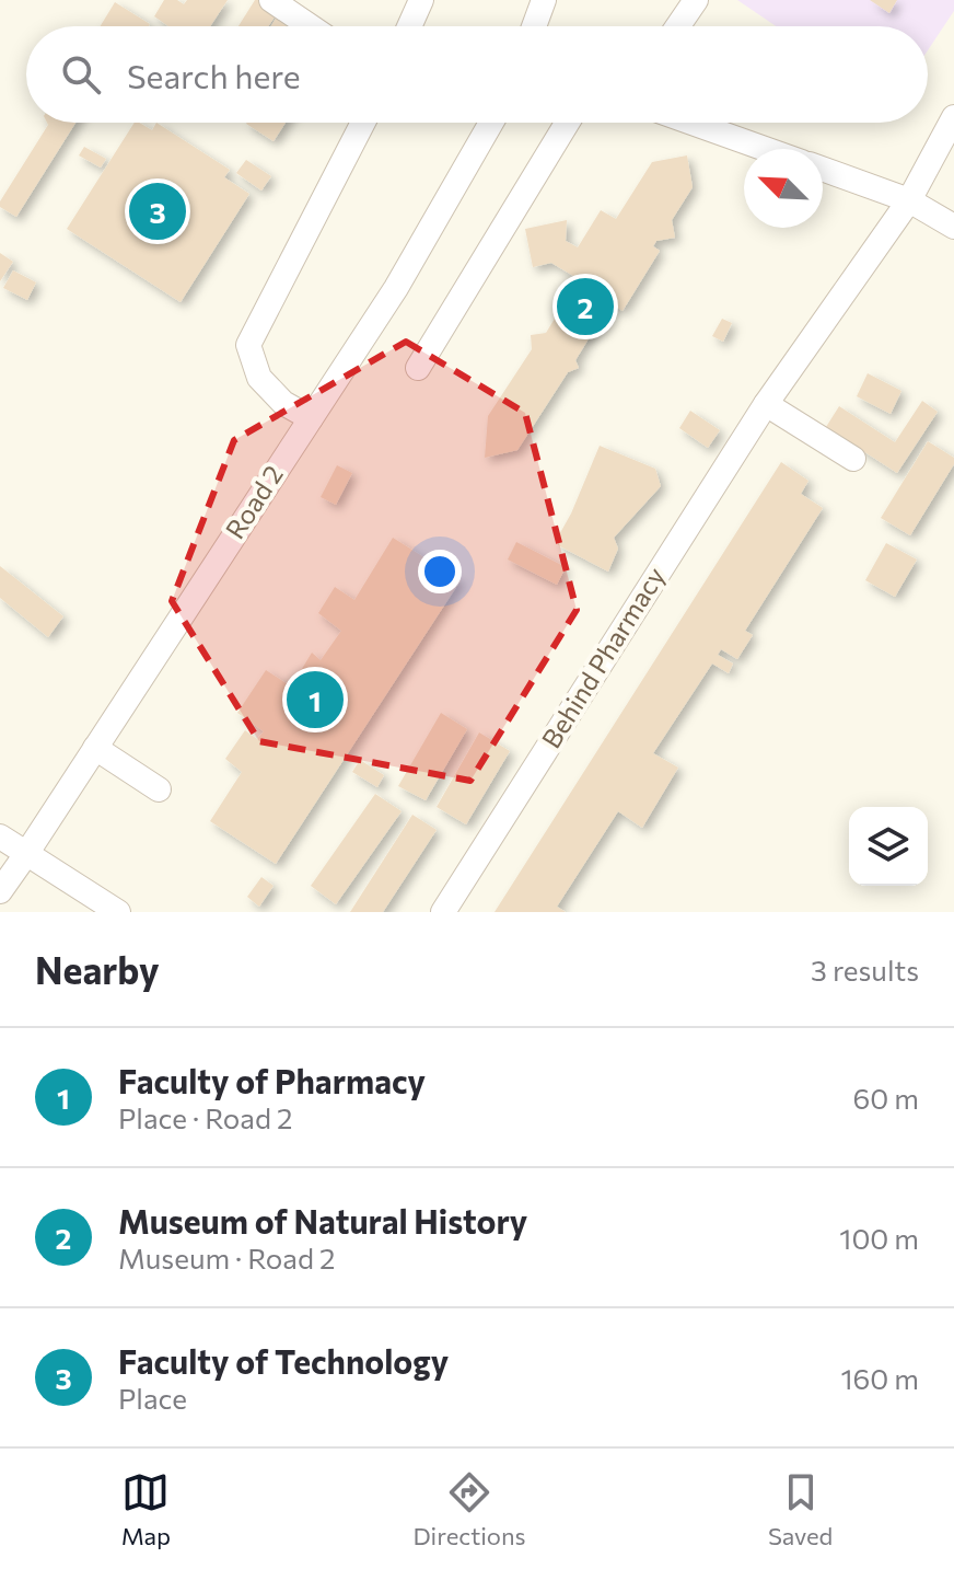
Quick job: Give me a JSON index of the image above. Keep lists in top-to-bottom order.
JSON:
{
  "streets": {
    "street": ["Road 2", "Behind Pharmacy"]
  },
  "north": "top left",
  "page": {
    "search": "Search here",
    "pins": ["3", "2", "1"],
    "heading": ["Nearby", "3 results"],
    "list": [
      {
        "mark": "1",
        "name": "Faculty of Pharmacy",
        "note": "Place · Road 2",
        "value": "60 m"
      },
      {
        "mark": "2",
        "name": "Museum of Natural History",
        "note": "Museum · Road 2",
        "value": "100 m"
      },
      {
        "mark": "3",
        "name": "Faculty of Technology",
        "note": "Place",
        "value": "160 m"
      }
    ],
    "nav": ["Map", "Directions", "Saved"]
  }
}
